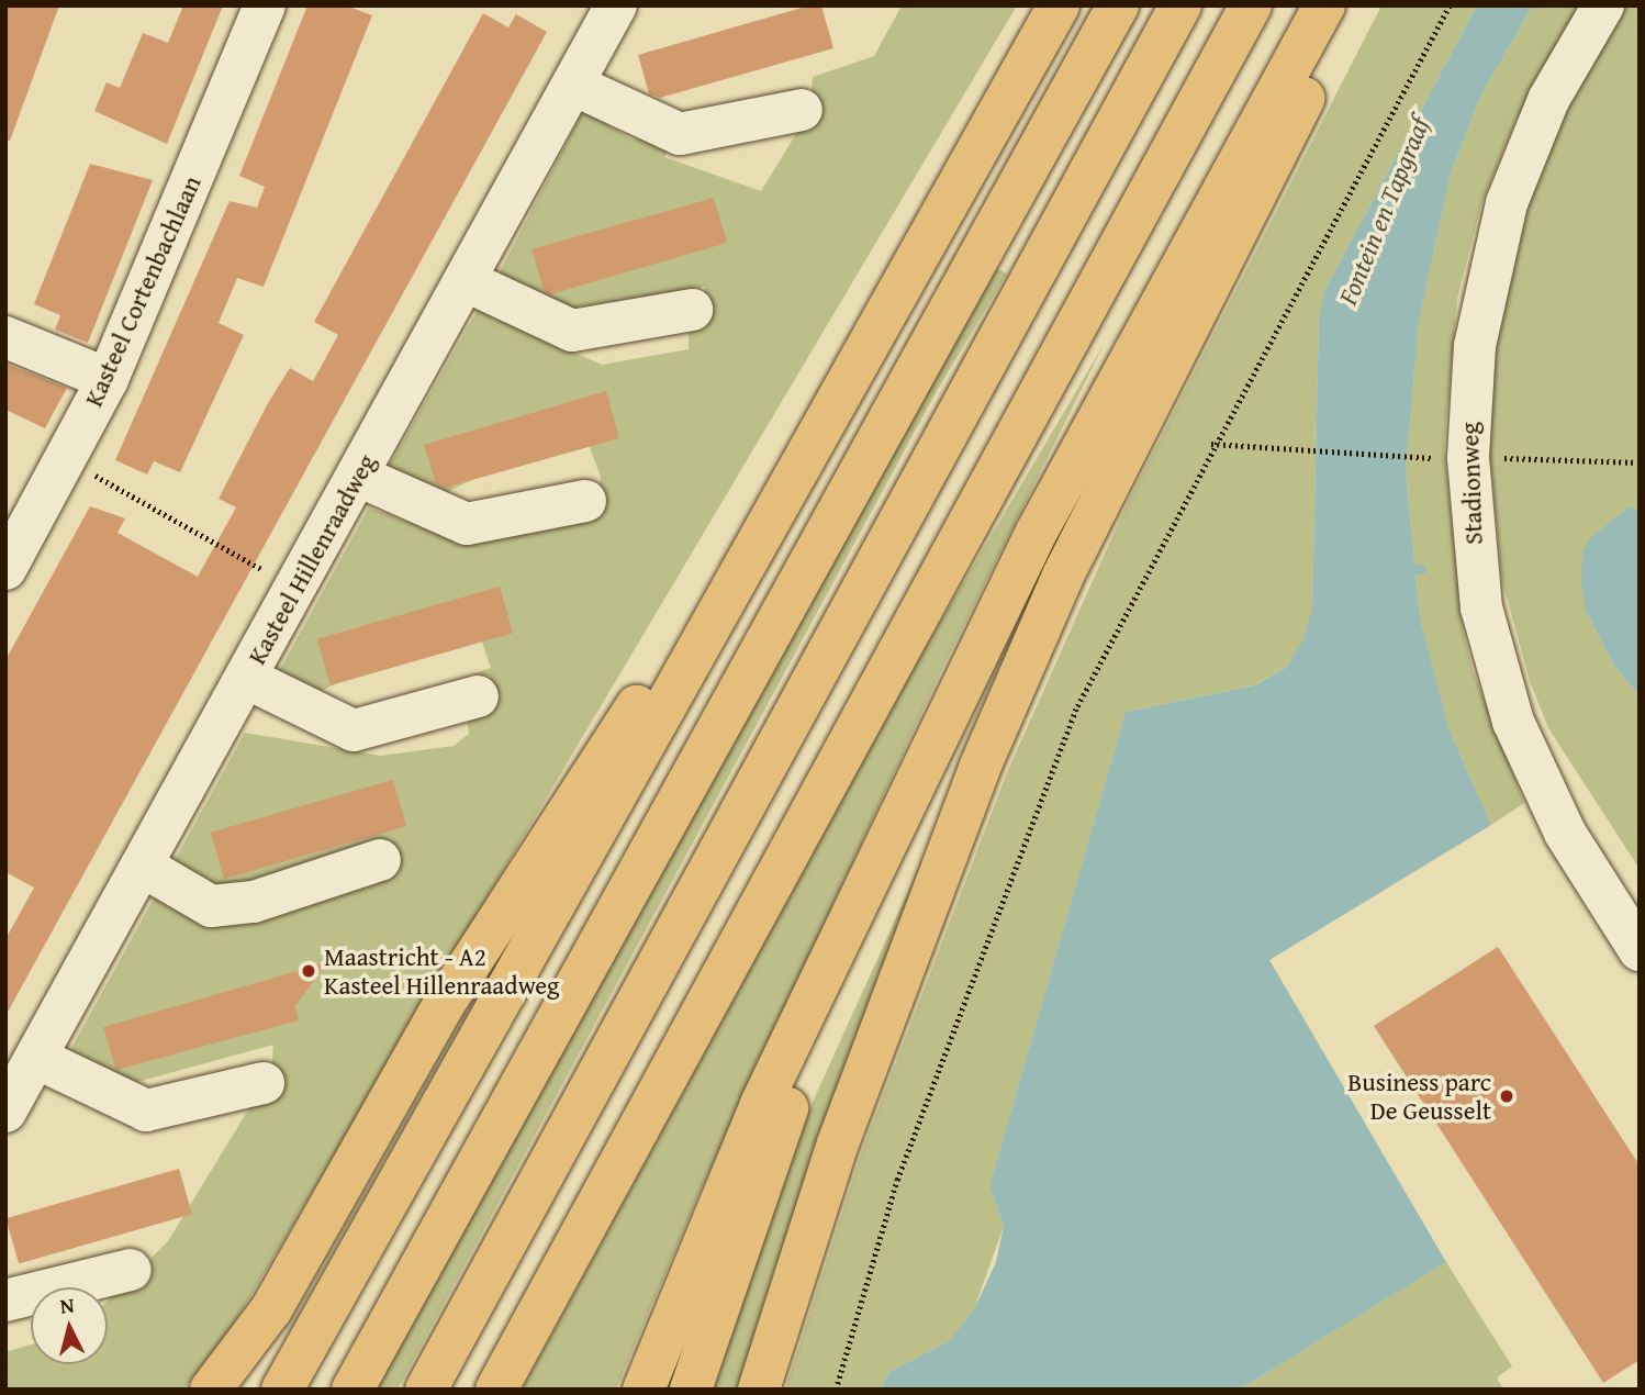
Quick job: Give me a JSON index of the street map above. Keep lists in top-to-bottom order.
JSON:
{
  "streets": {
    "street": ["Kasteel Cortenbachlaan", "Stadionweg", "Kasteel Hillenraadweg"]
  },
  "water": ["Fontein en Tapgraaf"],
  "places": ["Maastricht - A2 Kasteel Hillenraadweg", "Business parc De Geusselt"],
  "north": "top"
}
